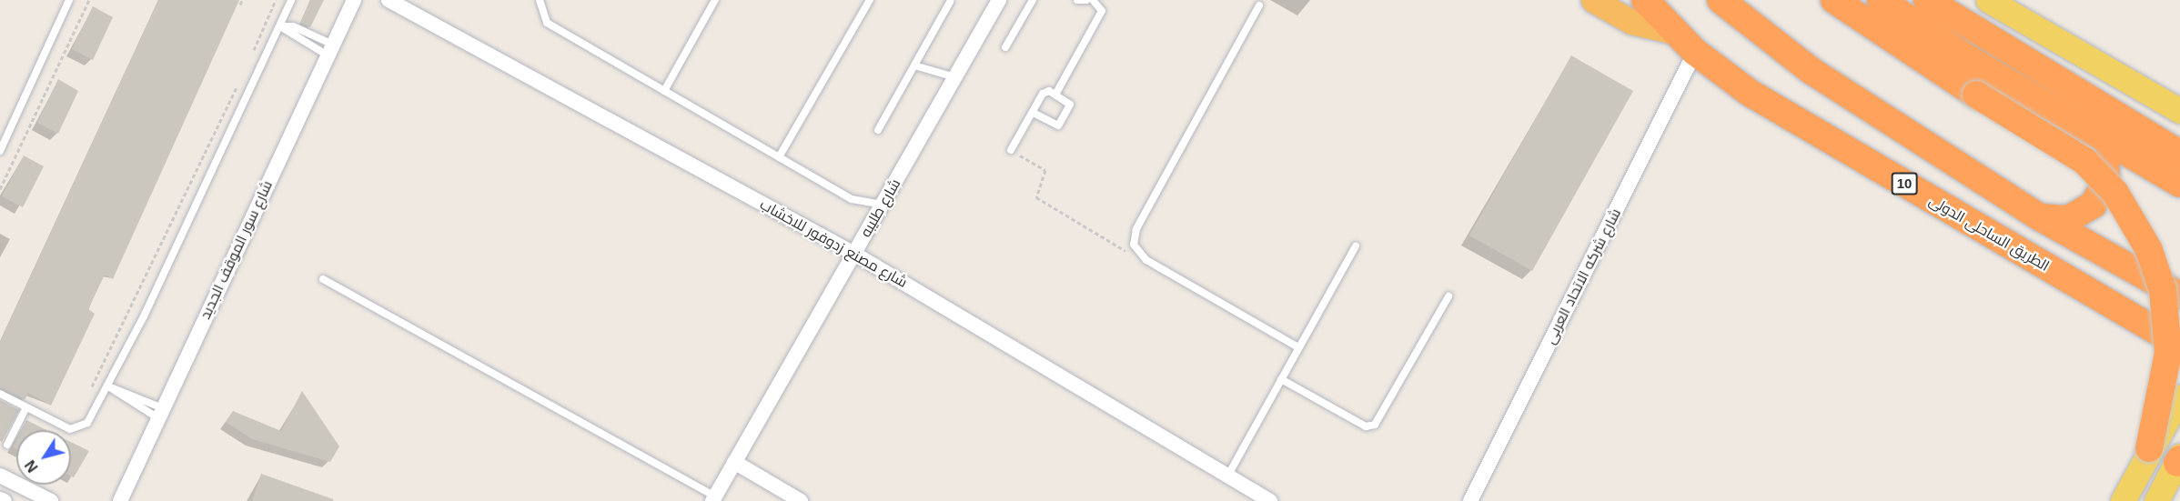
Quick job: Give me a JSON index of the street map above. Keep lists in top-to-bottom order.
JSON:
{
  "streets": {
    "highway": ["10", "الطريق الساحلى الدولى"],
    "street": [
      "شارع طليبه",
      "شارع مصنع زدوفور للاخشاب",
      "شارع سور الموقف الجديد",
      "شارع شركه الاتحاد العربى"
    ]
  },
  "crossings": [
    ["شارع طليبه", "شارع مصنع زدوفور للاخشاب"],
    ["الطريق الساحلى الدولى", "شارع شركه الاتحاد العربى"]
  ],
  "north": "bottom left"
}
